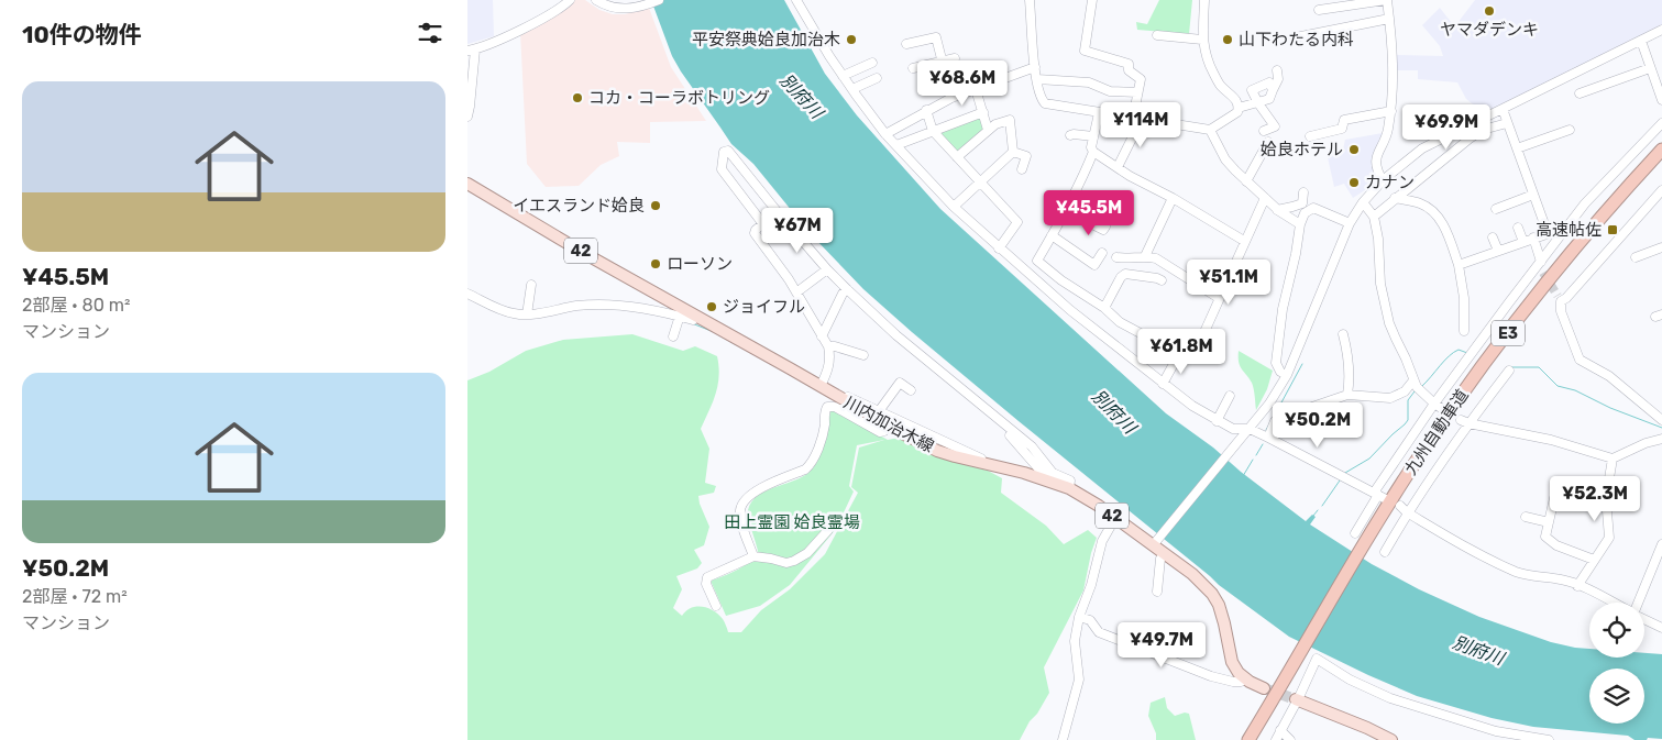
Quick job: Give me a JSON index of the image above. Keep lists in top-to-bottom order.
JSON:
{
  "streets": {
    "highway": ["E3", "九州自動車道"],
    "main road": ["42", "川内加治木線"]
  },
  "water": ["別府川"],
  "parks": ["田上霊園 姶良霊場"],
  "places": {
    "other": [
      "ヤマダデンキ",
      "平安祭典姶良加治木",
      "山下わたる内科",
      "コカ・コーラボトリング",
      "姶良ホテル",
      "カナン",
      "イエスランド姶良",
      "ローソン",
      "ジョイフル"
    ],
    "transit": ["高速帖佐"]
  },
  "page": {
    "heading": "10件の物件",
    "price": [
      "¥68.6M",
      "¥114M",
      "¥69.9M",
      "¥45.5M",
      "¥67M",
      "¥51.1M",
      "¥61.8M",
      "¥50.2M",
      "¥52.3M",
      "¥49.7M"
    ],
    "list": [
      {
        "name": "¥45.5M",
        "note": "2部屋 · 80 m² · マンション"
      },
      {
        "name": "¥50.2M",
        "note": "2部屋 · 72 m² · マンション"
      }
    ]
  }
}
